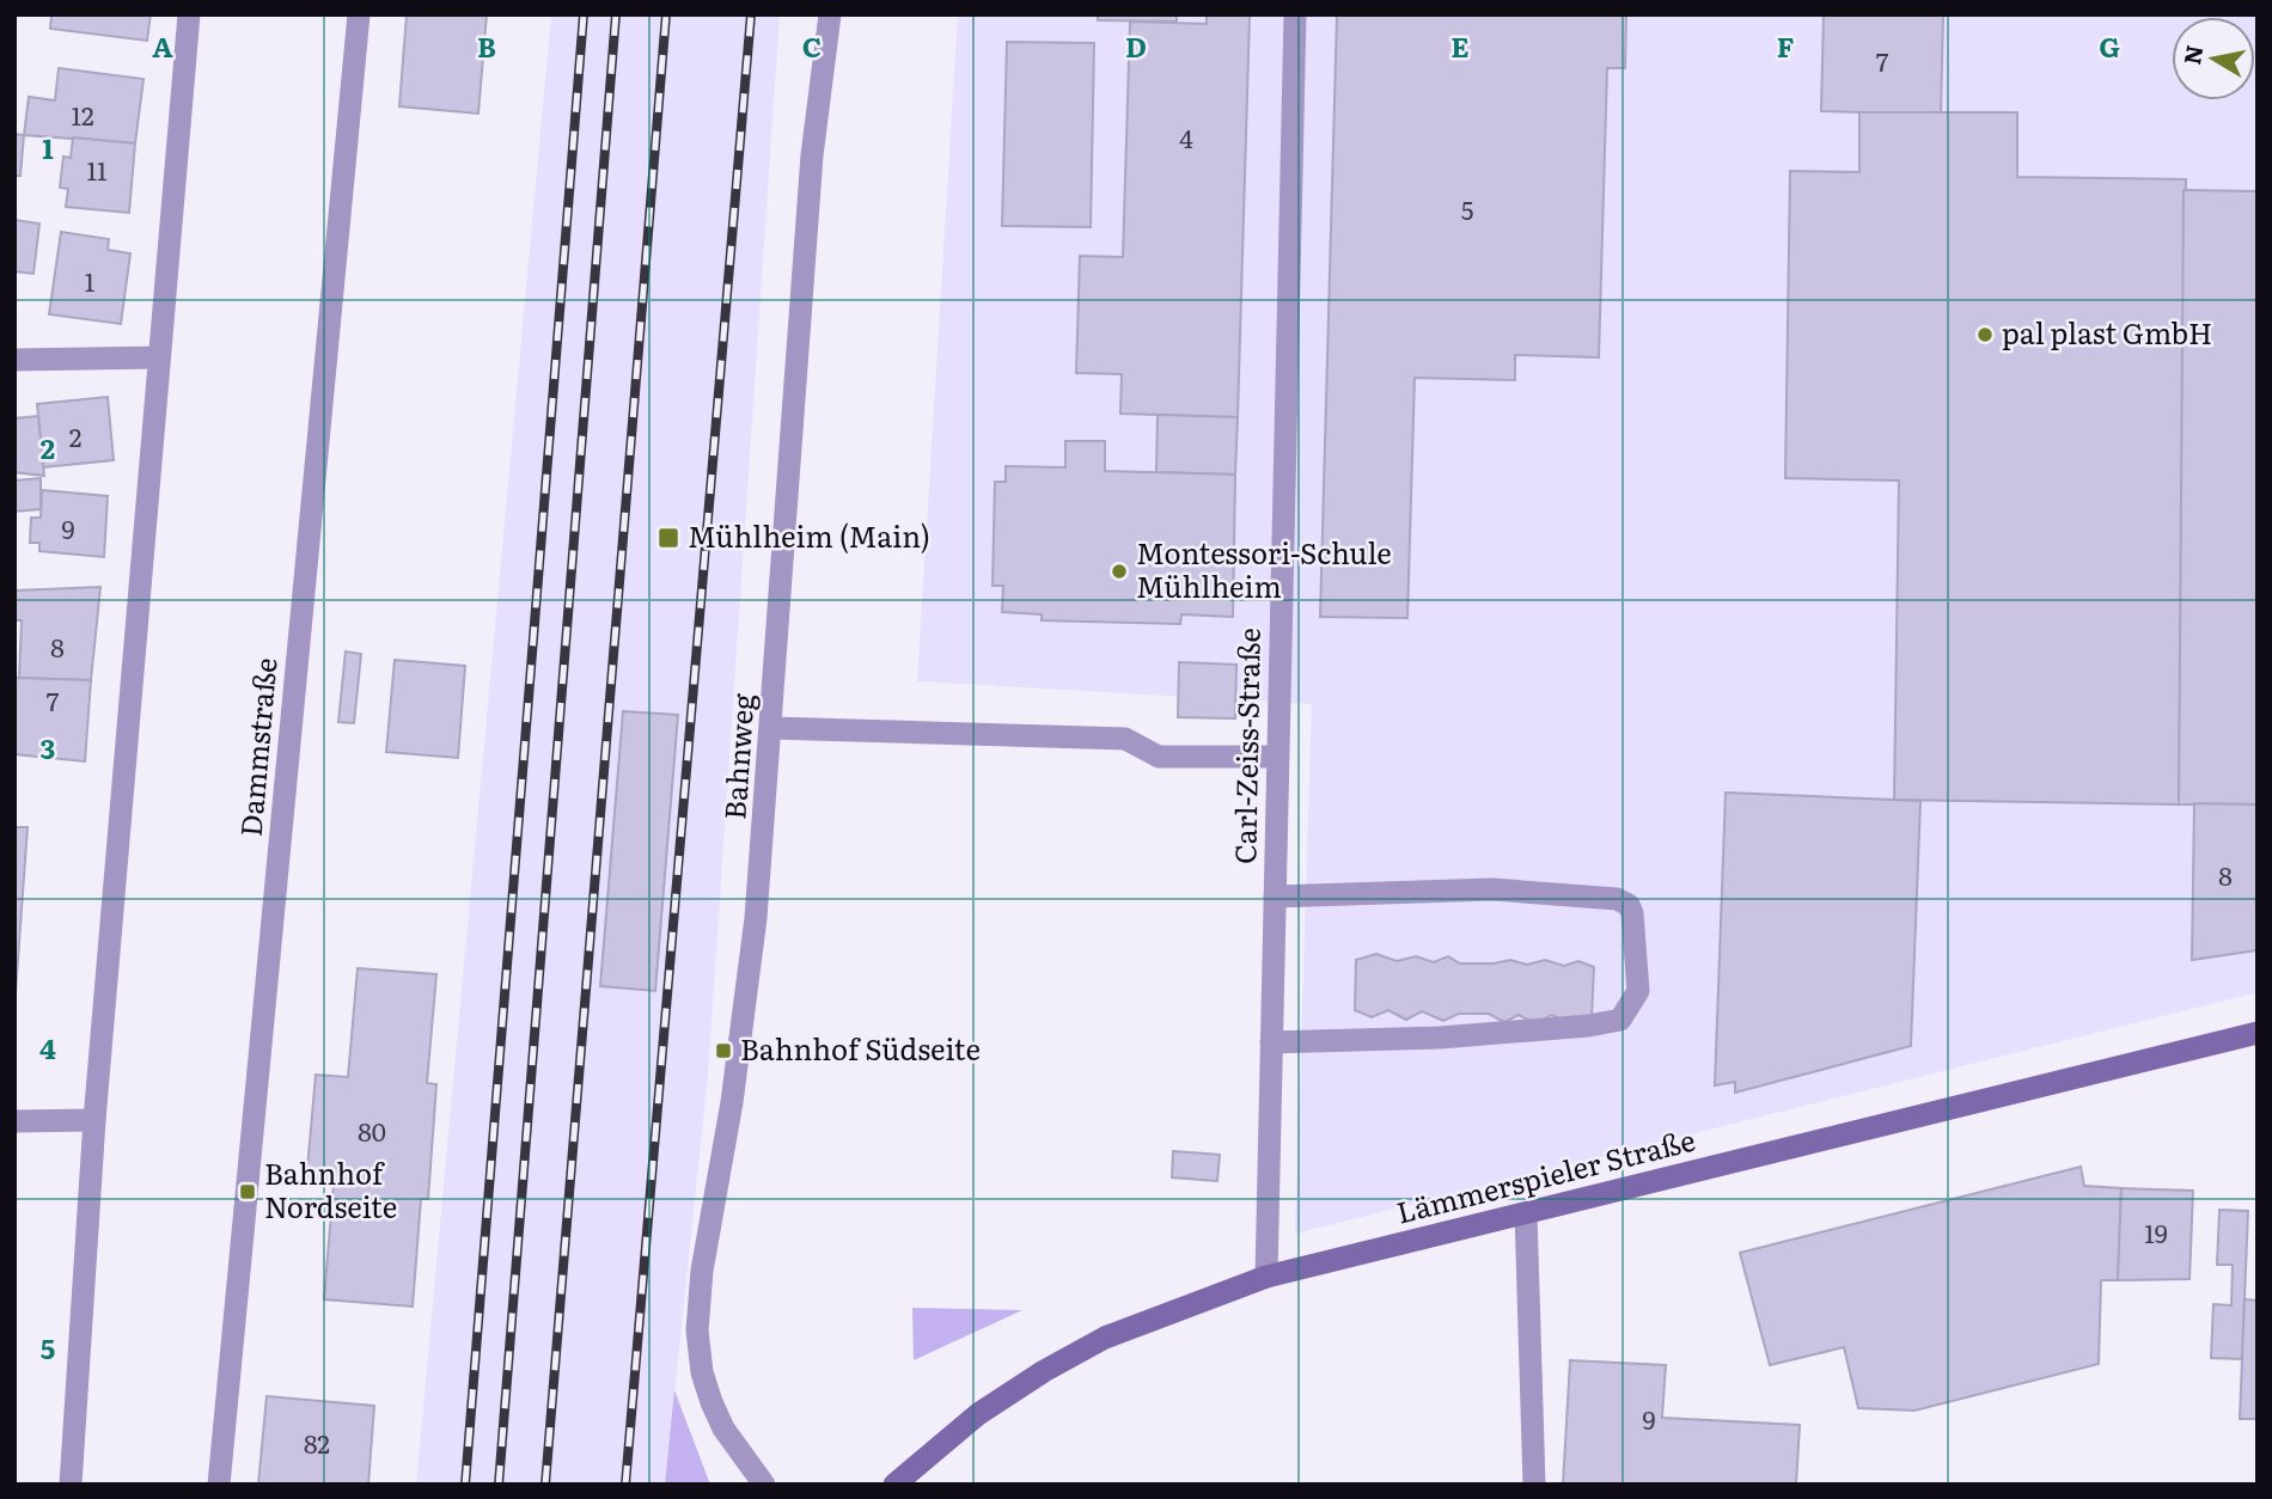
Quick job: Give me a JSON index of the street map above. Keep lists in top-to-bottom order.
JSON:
{
  "streets": {
    "main road": ["Lämmerspieler Straße"],
    "street": ["Carl-Zeiss-Straße", "Dammstraße", "Bahnweg"]
  },
  "crossings": [
    ["Carl-Zeiss-Straße", "Lämmerspieler Straße"]
  ],
  "places": {
    "other": ["pal plast GmbH", "Montessori-Schule Mühlheim"],
    "transit": ["Mühlheim (Main)", "Bahnhof Südseite", "Bahnhof Nordseite"]
  },
  "house_numbers": [
    "7",
    "12",
    "4",
    "11",
    "5",
    "1",
    "2",
    "9",
    "8",
    "7",
    "8",
    "80",
    "19",
    "9",
    "82"
  ],
  "north": "left",
  "grid": {
    "columns": [
      "A",
      "B",
      "C",
      "D",
      "E",
      "F",
      "G"
    ],
    "rows": [
      "1",
      "2",
      "3",
      "4",
      "5"
    ]
  }
}
